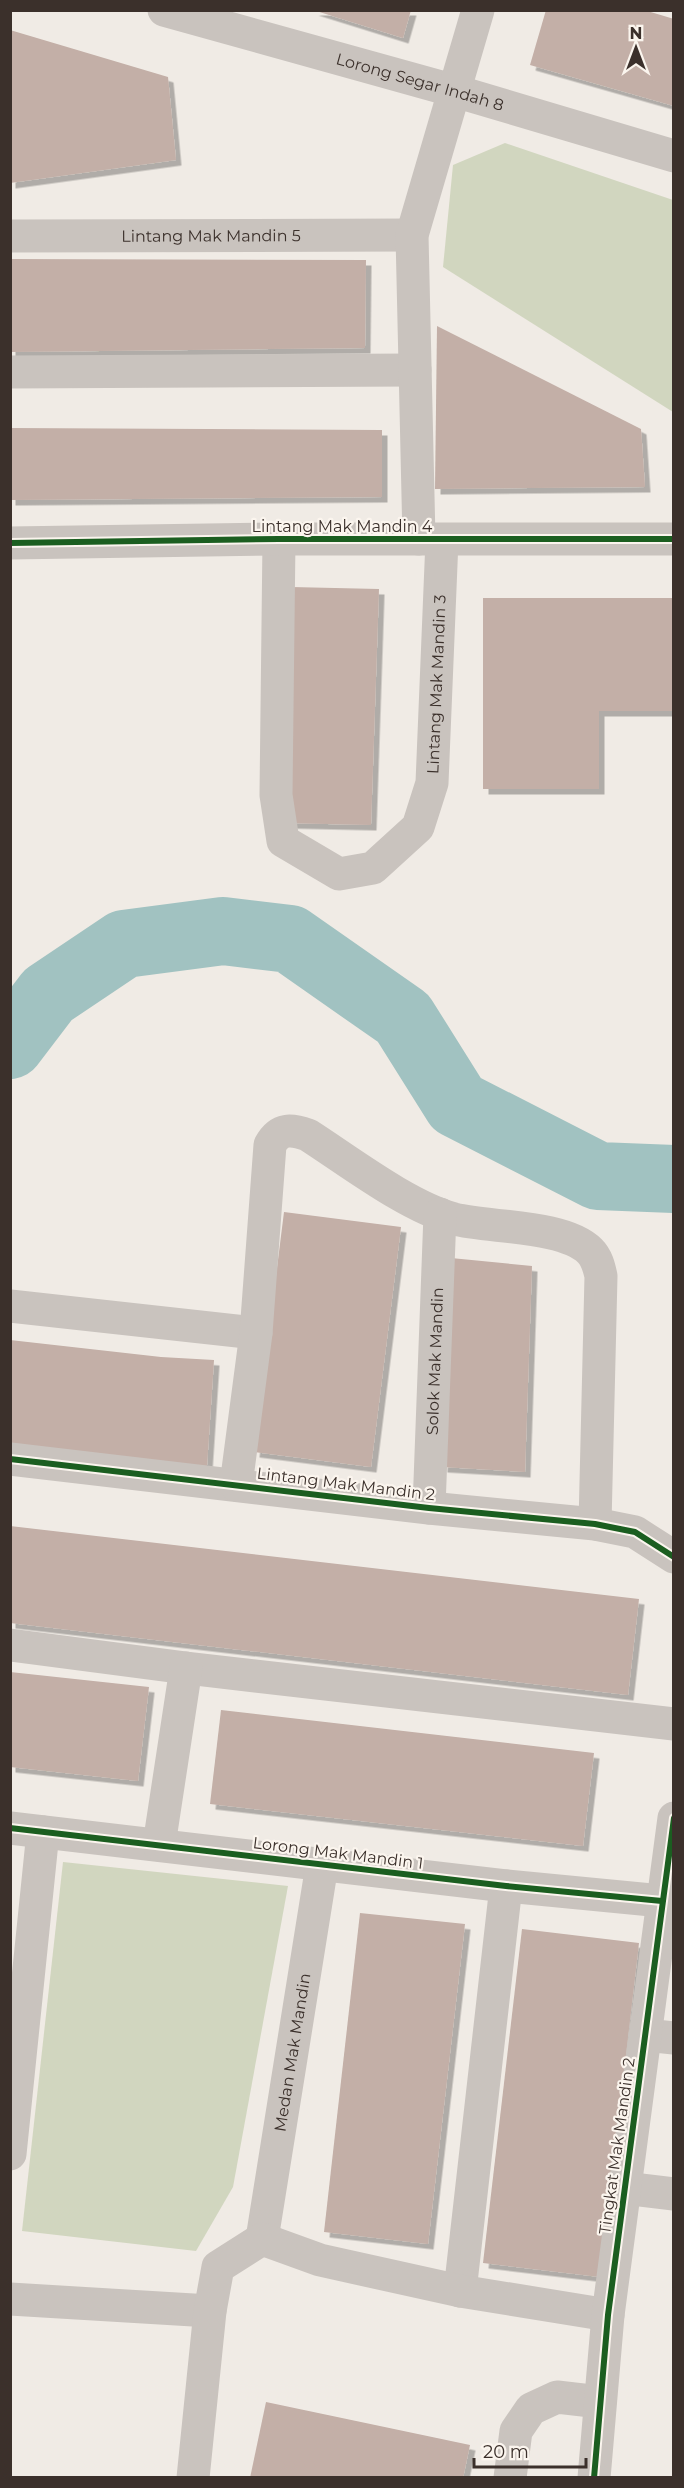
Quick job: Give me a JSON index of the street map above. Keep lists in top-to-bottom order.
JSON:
{
  "streets": {
    "street": [
      "Lorong Segar Indah 8",
      "Lintang Mak Mandin 5",
      "Lintang Mak Mandin 4",
      "Lintang Mak Mandin 3",
      "Solok Mak Mandin",
      "Lintang Mak Mandin 2",
      "Lorong Mak Mandin 1",
      "Medan Mak Mandin",
      "Tingkat Mak Mandin 2"
    ]
  },
  "crossings": [
    ["Lorong Segar Indah 8", "Lintang Mak Mandin 3"],
    ["Lintang Mak Mandin 5", "Lintang Mak Mandin 3"],
    ["Lintang Mak Mandin 4", "Lintang Mak Mandin 3"],
    ["Solok Mak Mandin", "Lintang Mak Mandin 2"],
    ["Lorong Mak Mandin 1", "Medan Mak Mandin"],
    ["Lorong Mak Mandin 1", "Tingkat Mak Mandin 2"]
  ],
  "scale_bar": "20 m",
  "north": "top"
}
